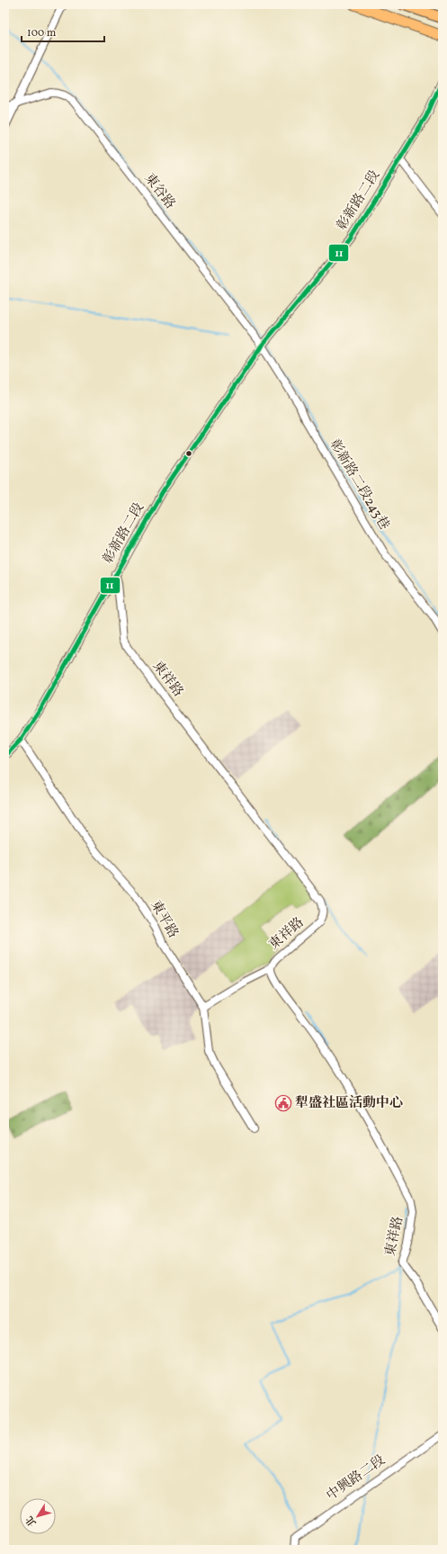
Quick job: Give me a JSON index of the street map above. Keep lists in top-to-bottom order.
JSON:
{
  "streets": {
    "street": [
      "東谷路",
      "彰新路二段",
      "彰新路二段243巷",
      "東祥路",
      "東平路",
      "中興路二段"
    ]
  },
  "crossings": [
    ["東谷路", "彰新路二段"],
    ["東谷路", "彰新路二段243巷"],
    ["彰新路二段", "彰新路二段243巷"],
    ["彰新路二段", "東祥路"],
    ["彰新路二段", "東平路"]
  ],
  "places": {
    "public building": ["犁盛社區活動中心"]
  },
  "lines": ["transit line 11"],
  "scale_bar": "100 m",
  "north": "bottom left"
}
